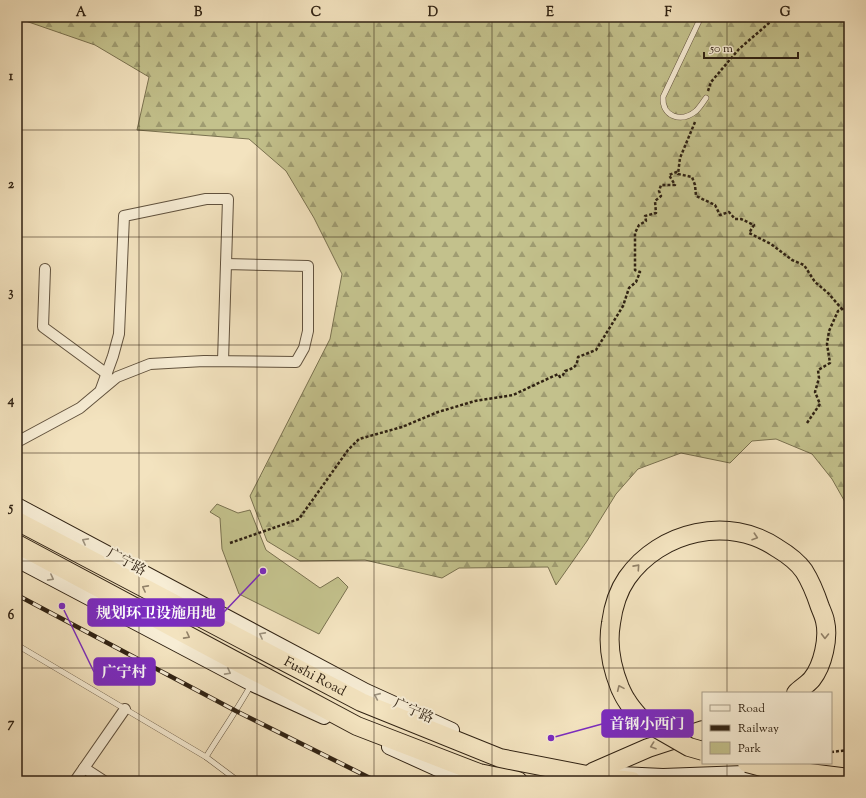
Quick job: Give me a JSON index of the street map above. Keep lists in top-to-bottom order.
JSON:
{
  "streets": {
    "highway": ["Fushi Road"],
    "street": ["广宁路"]
  },
  "places": ["规划环卫设施用地", "广宁村", "首钢小西门"],
  "legend": ["Road", "Railway", "Park"],
  "scale_bar": "50 m",
  "grid": {
    "columns": [
      "A",
      "B",
      "C",
      "D",
      "E",
      "F",
      "G"
    ],
    "rows": [
      "1",
      "2",
      "3",
      "4",
      "5",
      "6",
      "7"
    ]
  }
}
